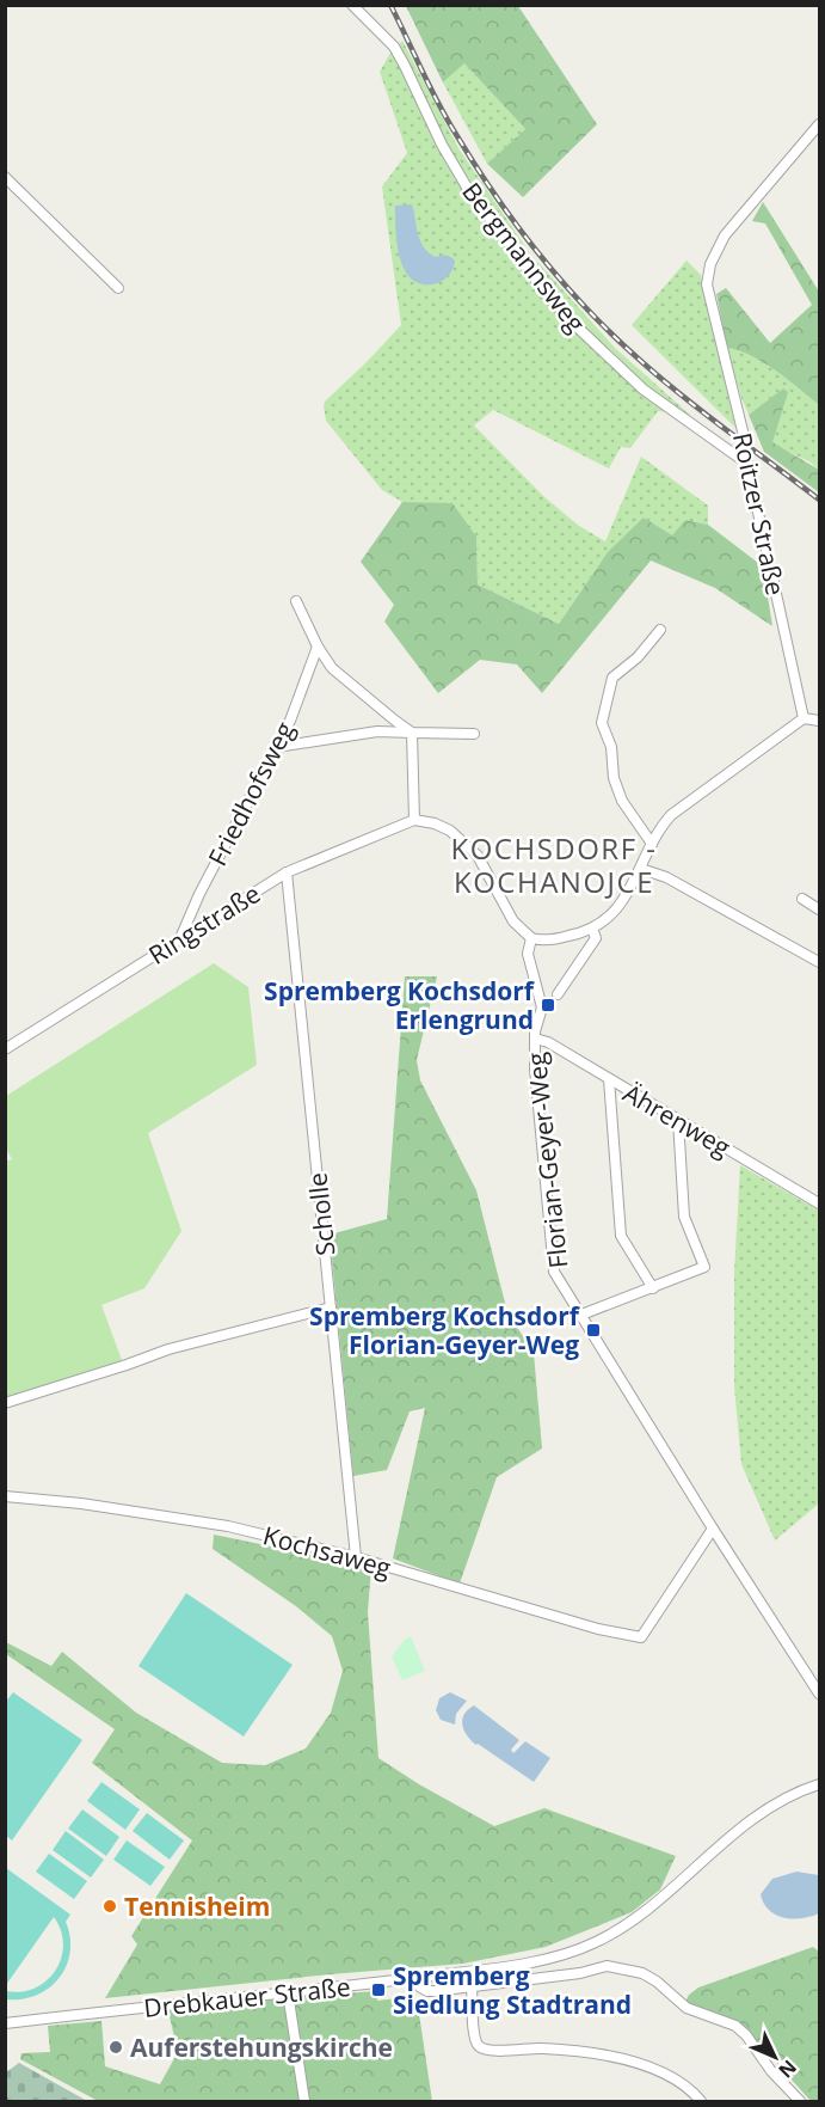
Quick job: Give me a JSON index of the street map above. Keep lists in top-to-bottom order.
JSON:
{
  "streets": {
    "street": [
      "Bergmannsweg",
      "Roitzer Straße",
      "Friedhofsweg",
      "Ringstraße",
      "Ährenweg",
      "Florian-Geyer-Weg",
      "Scholle",
      "Kochsaweg",
      "Drebkauer Straße"
    ]
  },
  "crossings": [
    ["Bergmannsweg", "Roitzer Straße"],
    ["Friedhofsweg", "Ringstraße"],
    ["Ringstraße", "Scholle"],
    ["Ährenweg", "Florian-Geyer-Weg"],
    ["Florian-Geyer-Weg", "Kochsaweg"],
    ["Scholle", "Kochsaweg"]
  ],
  "districts": ["KOCHSDORF - KOCHANOJCE"],
  "places": {
    "transit": ["Spremberg Kochsdorf Erlengrund", "Spremberg Kochsdorf Florian-Geyer-Weg", "Spremberg Siedlung Stadtrand"],
    "other": ["Tennisheim", "Auferstehungskirche"]
  },
  "north": "bottom right"
}
